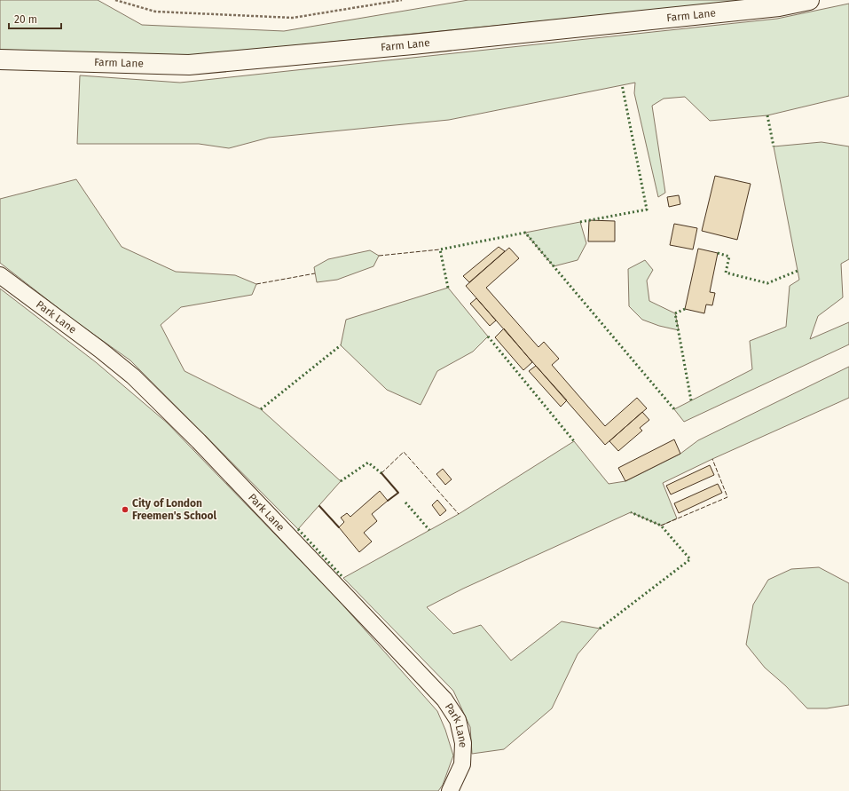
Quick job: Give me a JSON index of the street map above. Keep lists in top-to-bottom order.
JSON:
{
  "streets": {
    "street": ["Farm Lane", "Park Lane"]
  },
  "places": ["City of London Freemen's School"],
  "scale_bar": "20 m"
}
